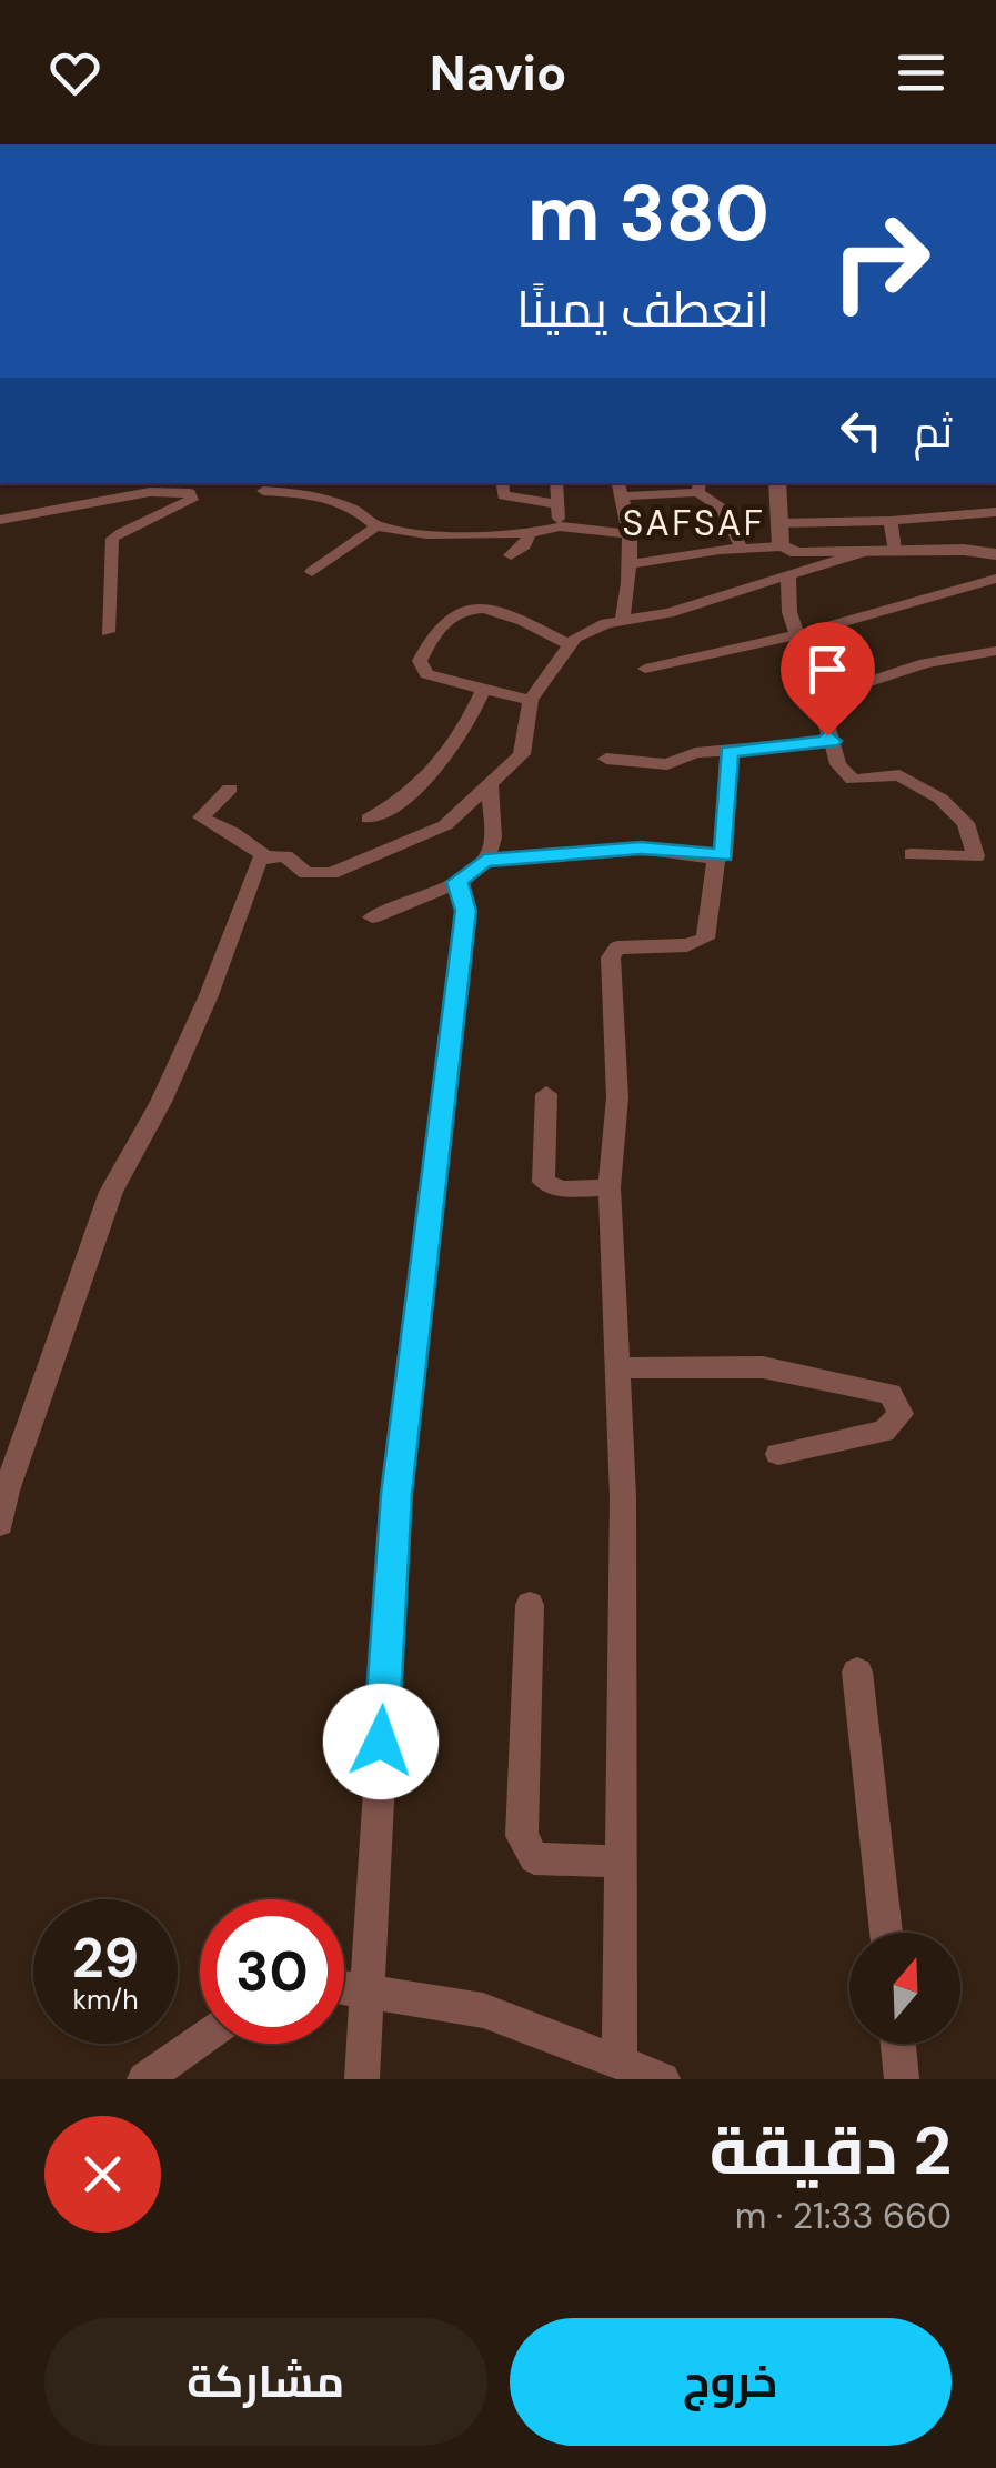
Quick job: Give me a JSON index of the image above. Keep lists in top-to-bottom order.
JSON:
{
  "districts": ["SAFSAF"],
  "north": "top",
  "page": {
    "header": "Navio",
    "turn": ["380 m", "انعطف يمينًا"],
    "then": "ثم",
    "speed": "29 km/h",
    "limit": "30",
    "heading": ["2 دقيقة", "660 m · 21:33"],
    "buttons": ["خروج", "مشاركة"]
  }
}
